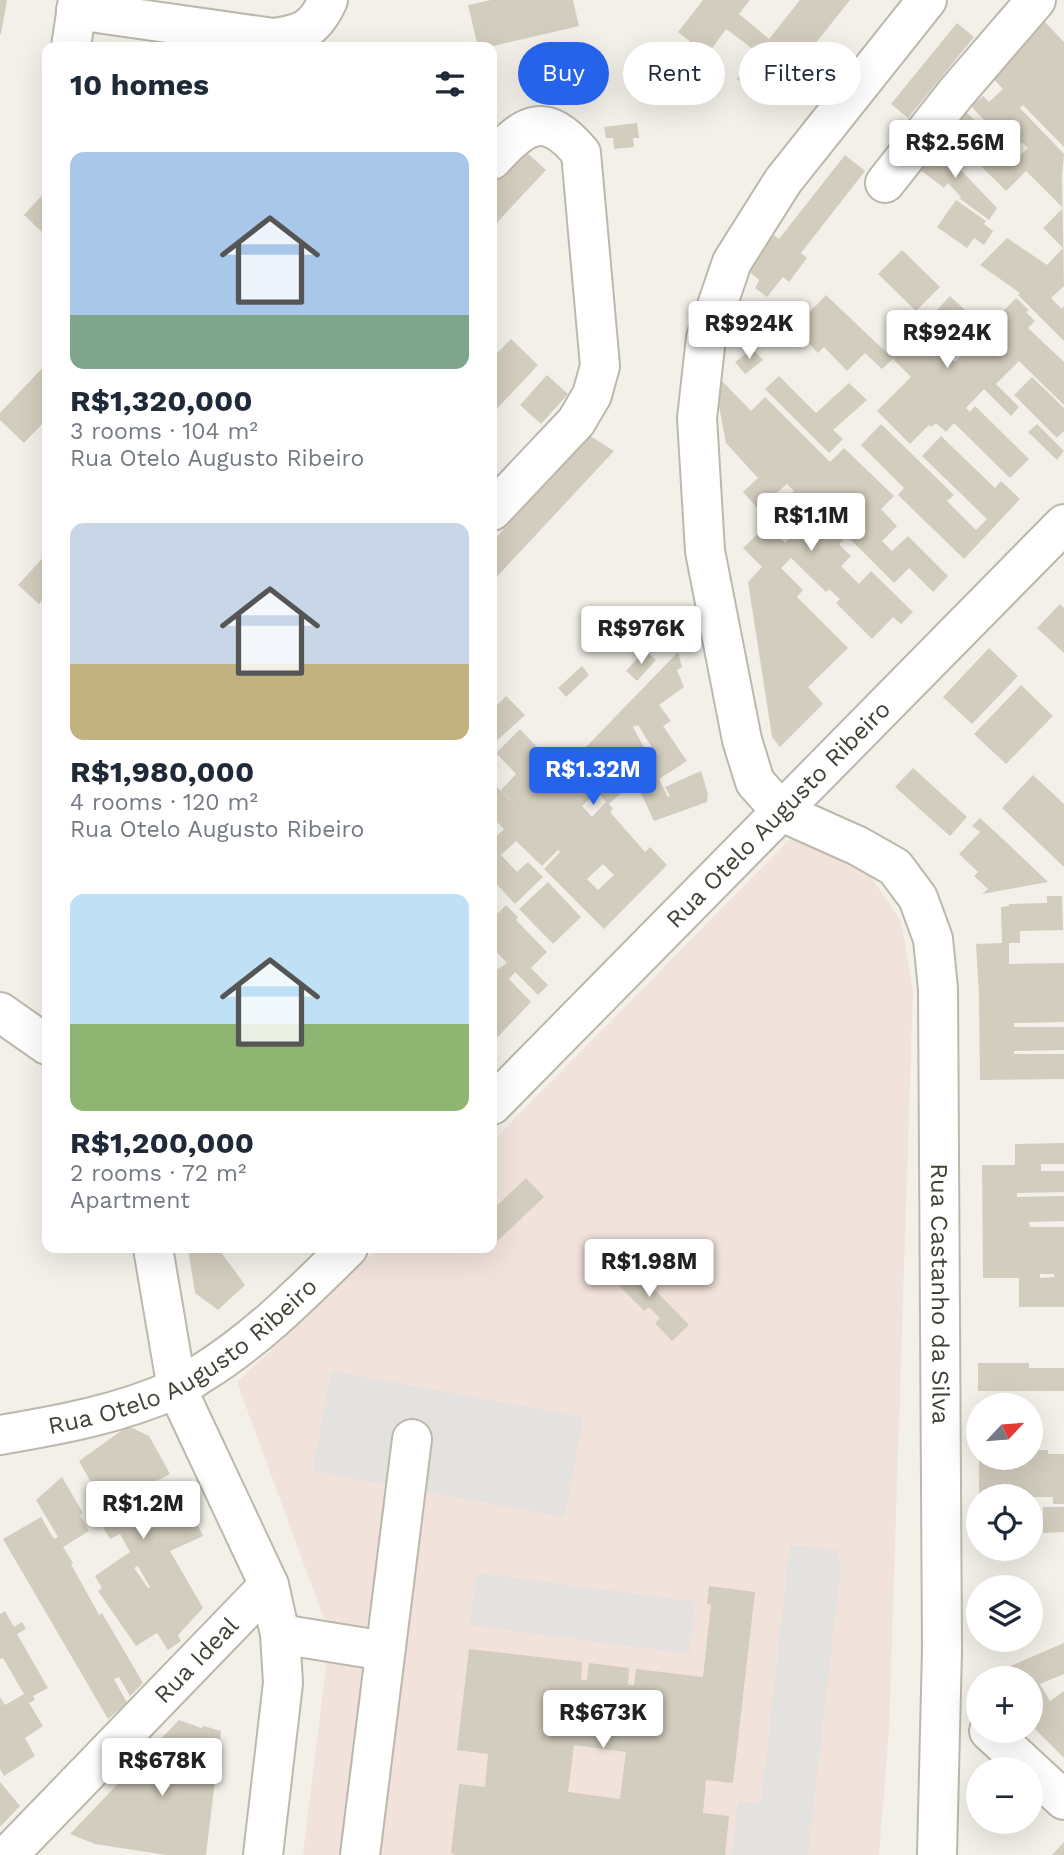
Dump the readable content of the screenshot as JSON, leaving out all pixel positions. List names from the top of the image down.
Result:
{
  "streets": {
    "street": ["Rua Otelo Augusto Ribeiro", "Rua Castanho da Silva", "Rua Ideal"]
  },
  "crossings": [
    ["Rua Otelo Augusto Ribeiro", "Rua Castanho da Silva"]
  ],
  "north": "top right",
  "page": {
    "chip": ["Buy", "Rent", "Filters"],
    "heading": "10 homes",
    "price": [
      "R$2.56M",
      "R$924K",
      "R$924K",
      "R$1.1M",
      "R$976K",
      "R$1.32M",
      "R$1.98M",
      "R$1.2M",
      "R$673K",
      "R$678K"
    ],
    "list": [
      {
        "name": "R$1,320,000",
        "note": "3 rooms · 104 m² · Rua Otelo Augusto Ribeiro"
      },
      {
        "name": "R$1,980,000",
        "note": "4 rooms · 120 m² · Rua Otelo Augusto Ribeiro"
      },
      {
        "name": "R$1,200,000",
        "note": "2 rooms · 72 m² · Apartment"
      }
    ],
    "map_buttons": ["+", "−"]
  }
}
